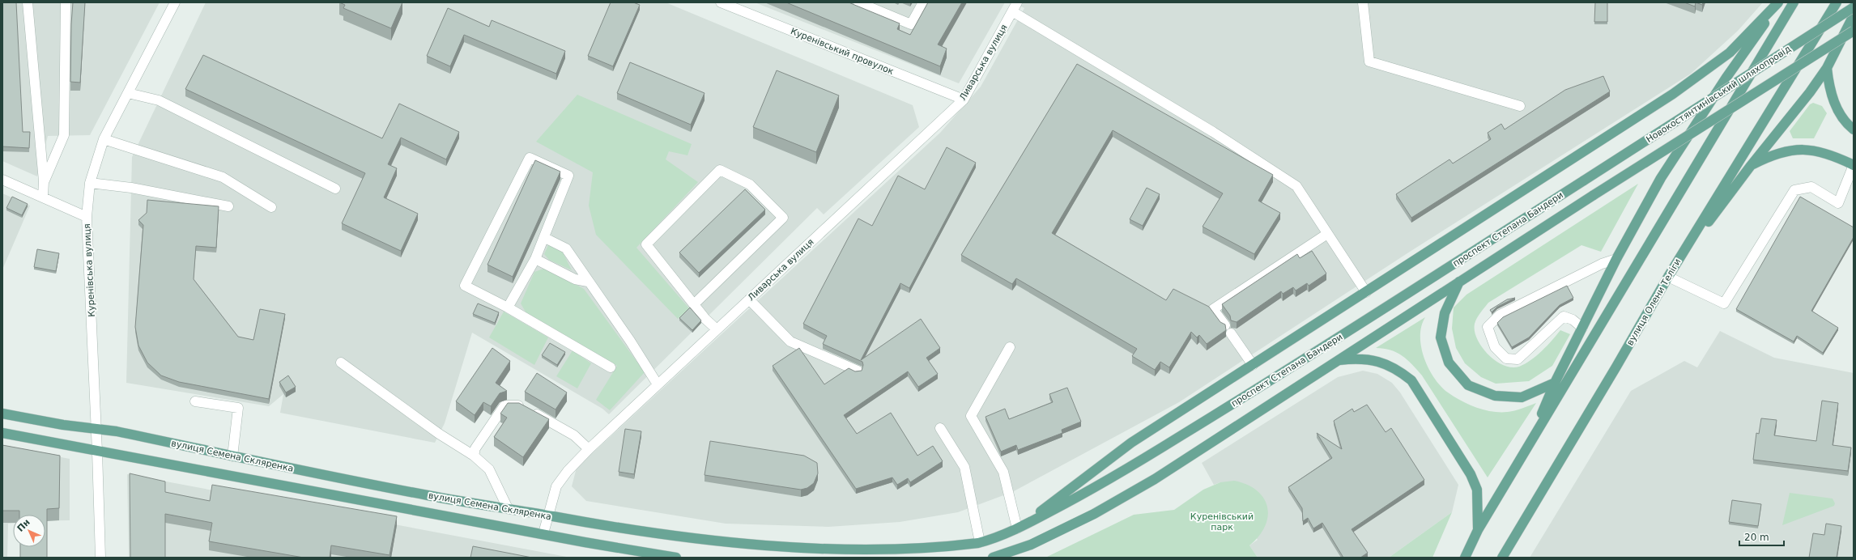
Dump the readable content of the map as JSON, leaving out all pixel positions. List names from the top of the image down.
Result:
{
  "streets": {
    "main road": [
      "Новокостянтинівський шляхопровід",
      "проспект Степана Бандери",
      "вулиця Олени Теліги",
      "вулиця Семена Скляренка"
    ],
    "street": ["Куренівський провулок", "Ливарська вулиця", "Куренівська вулиця"]
  },
  "crossings": [
    ["Куренівський провулок", "Ливарська вулиця"],
    ["Ливарська вулиця", "вулиця Семена Скляренка"],
    ["Новокостянтинівський шляхопровід", "проспект Степана Бандери"],
    ["проспект Степана Бандери", "вулиця Семена Скляренка"],
    ["Куренівська вулиця", "вулиця Семена Скляренка"]
  ],
  "parks": ["Куренівський парк"],
  "scale_bar": "20 m",
  "north": "top left"
}
